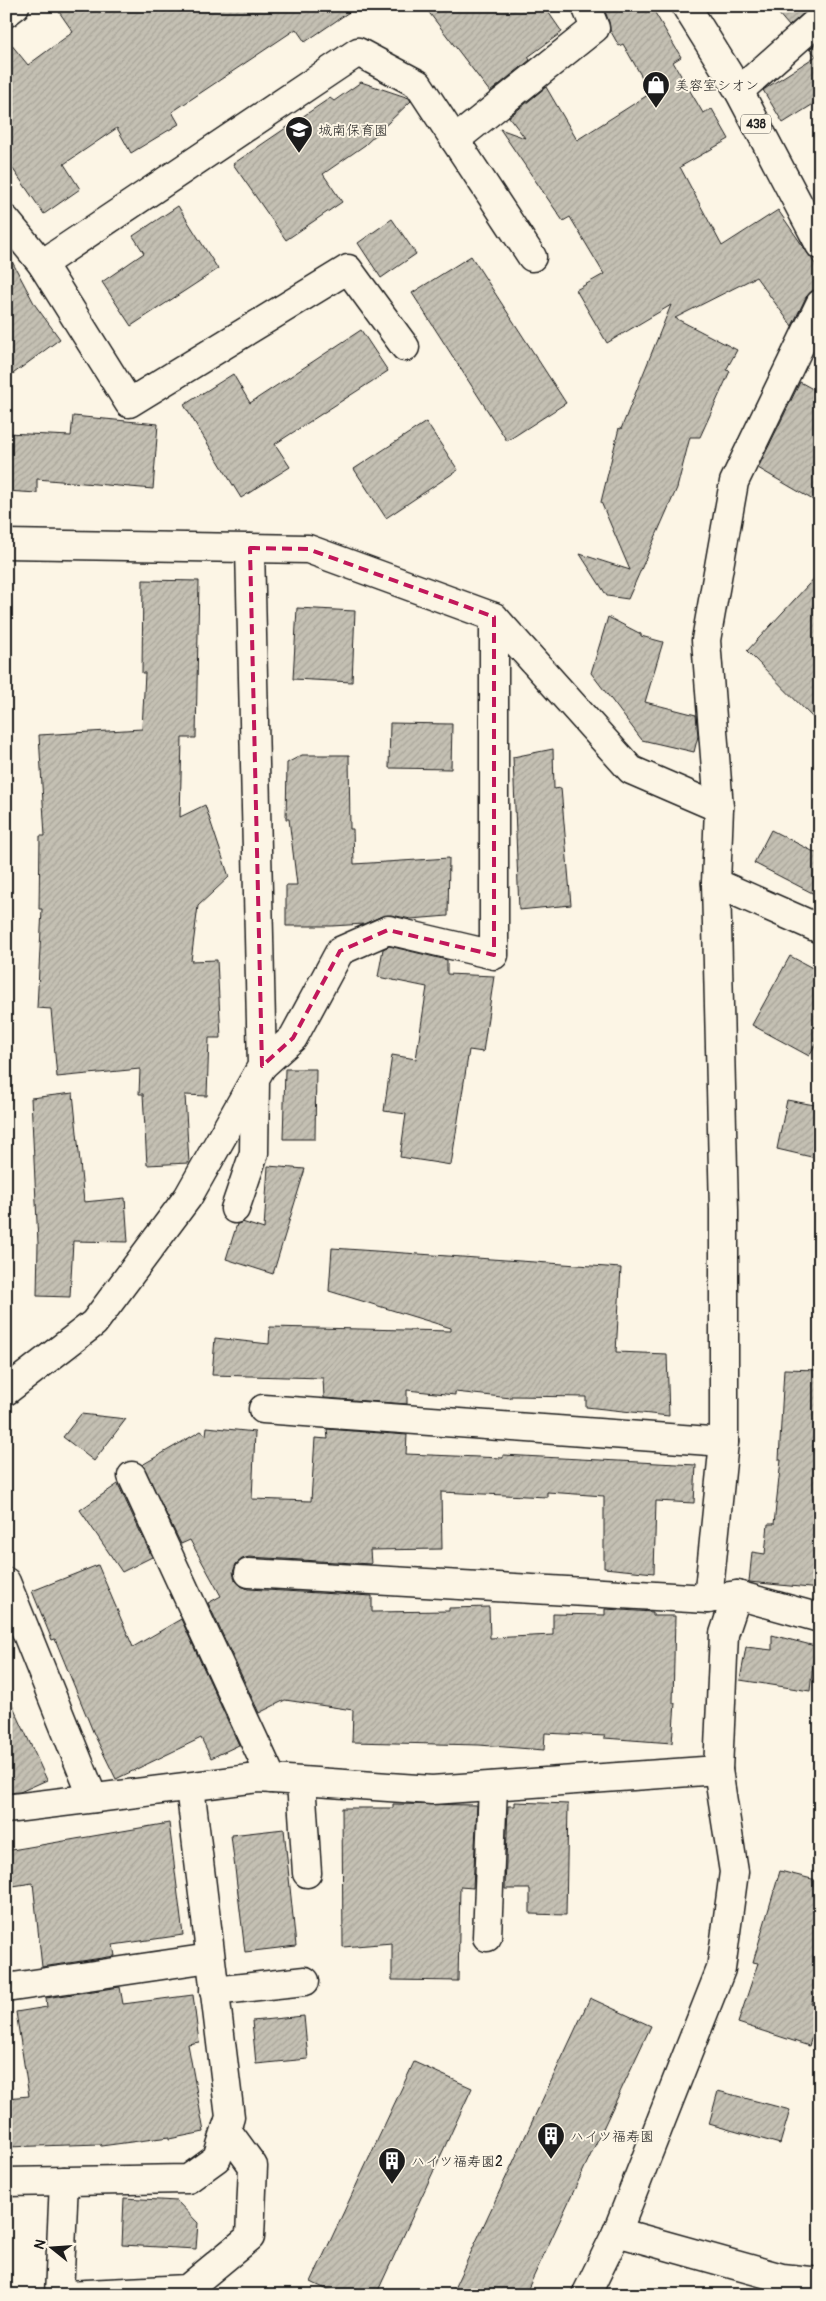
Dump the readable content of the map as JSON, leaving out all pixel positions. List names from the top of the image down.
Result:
{
  "streets": {
    "main road": ["438"]
  },
  "places": {
    "shop": ["美容室シオン"],
    "school or university": ["城南保育園"],
    "building": ["ハイツ福寿園", "ハイツ福寿園2"]
  },
  "north": "left"
}
